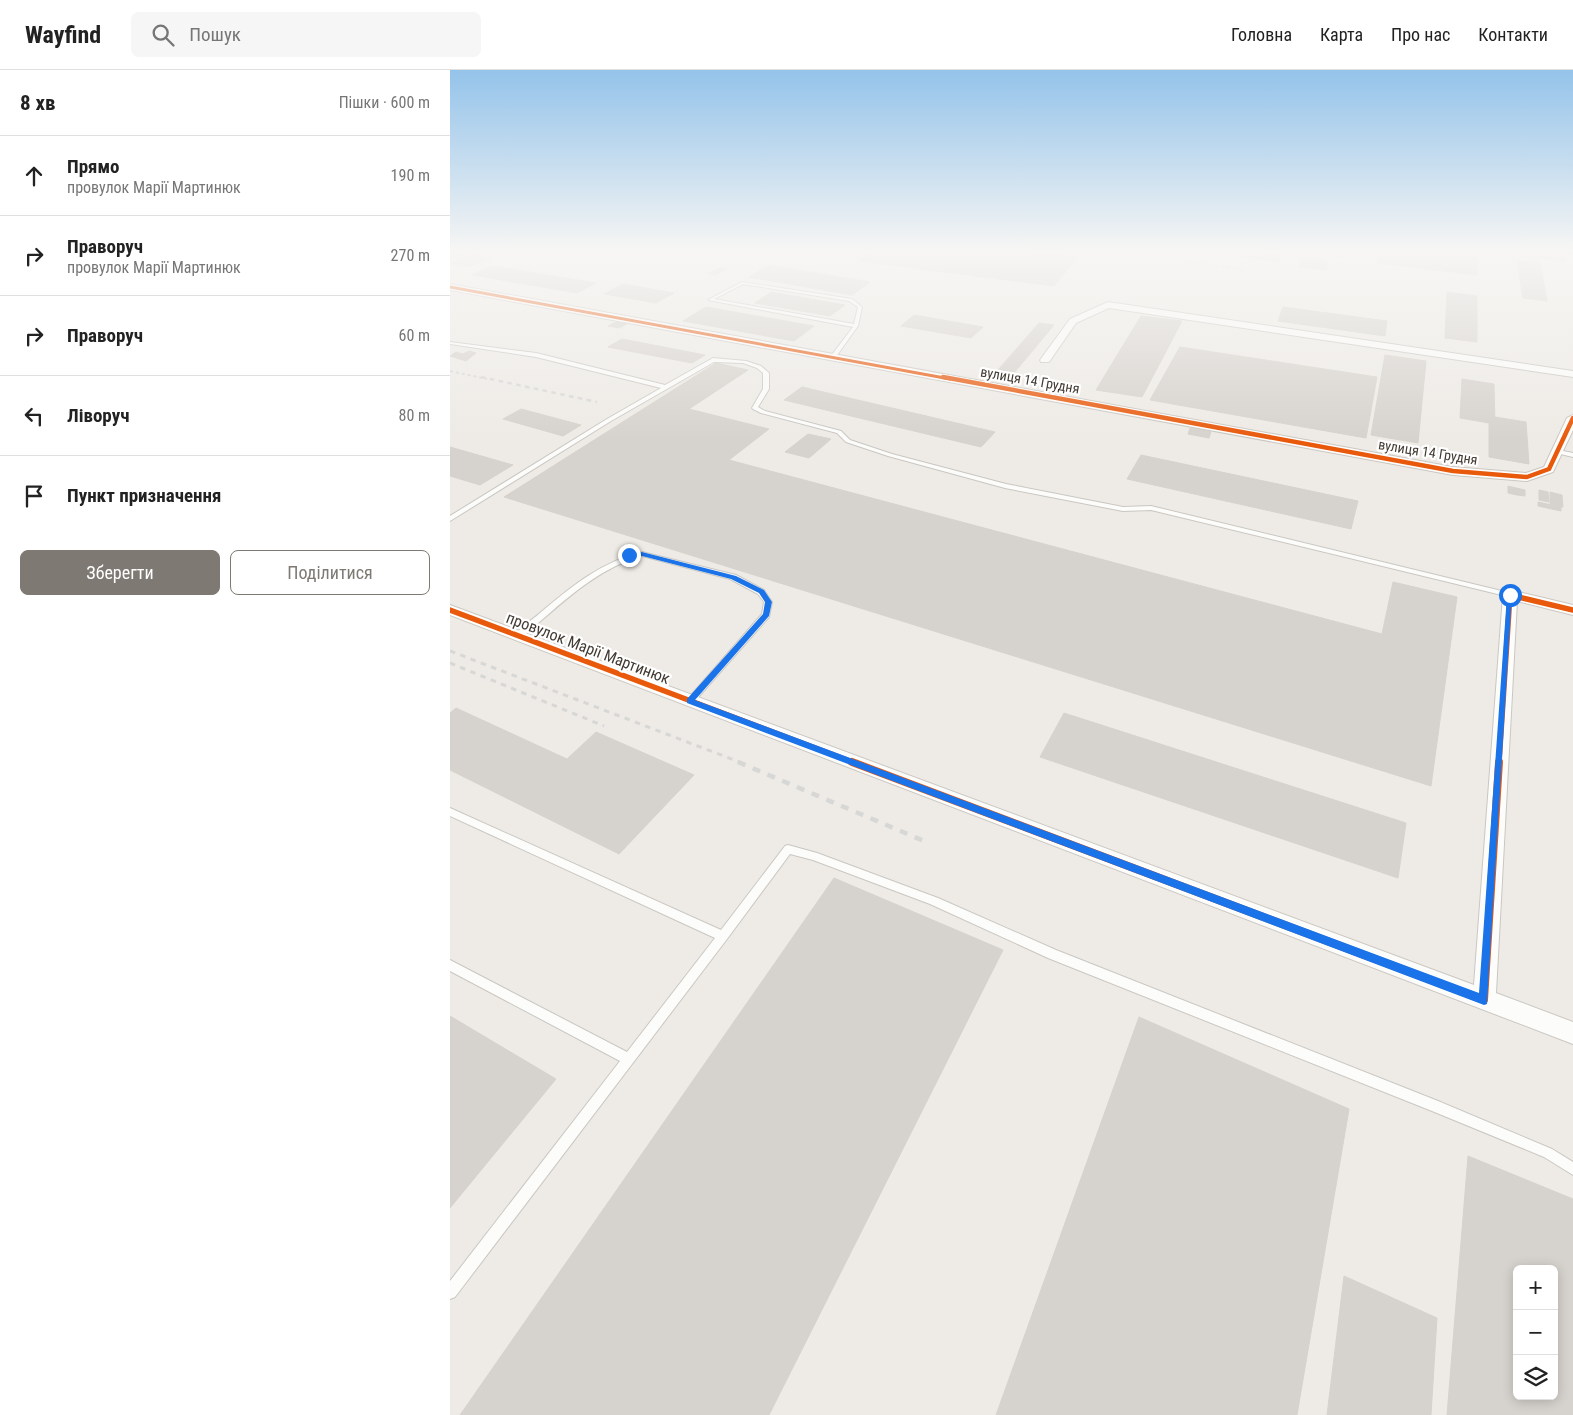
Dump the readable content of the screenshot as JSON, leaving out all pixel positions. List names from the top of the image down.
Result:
{
  "streets": {
    "street": ["вулиця 14 Грудня", "провулок Марії Мартинюк"]
  },
  "page": {
    "header": "Wayfind",
    "search": "Пошук",
    "nav": [
      "Головна",
      "Карта",
      "Про нас",
      "Контакти"
    ],
    "heading": ["8 хв", "Пішки · 600 m"],
    "list": [
      ["Прямо", "провулок Марії Мартинюк", "190 m"],
      ["Праворуч", "провулок Марії Мартинюк", "270 m"],
      ["Праворуч", "60 m"],
      ["Ліворуч", "80 m"],
      "Пункт призначення"
    ],
    "buttons": ["Зберегти", "Поділитися"],
    "map_buttons": ["+", "−"]
  }
}
